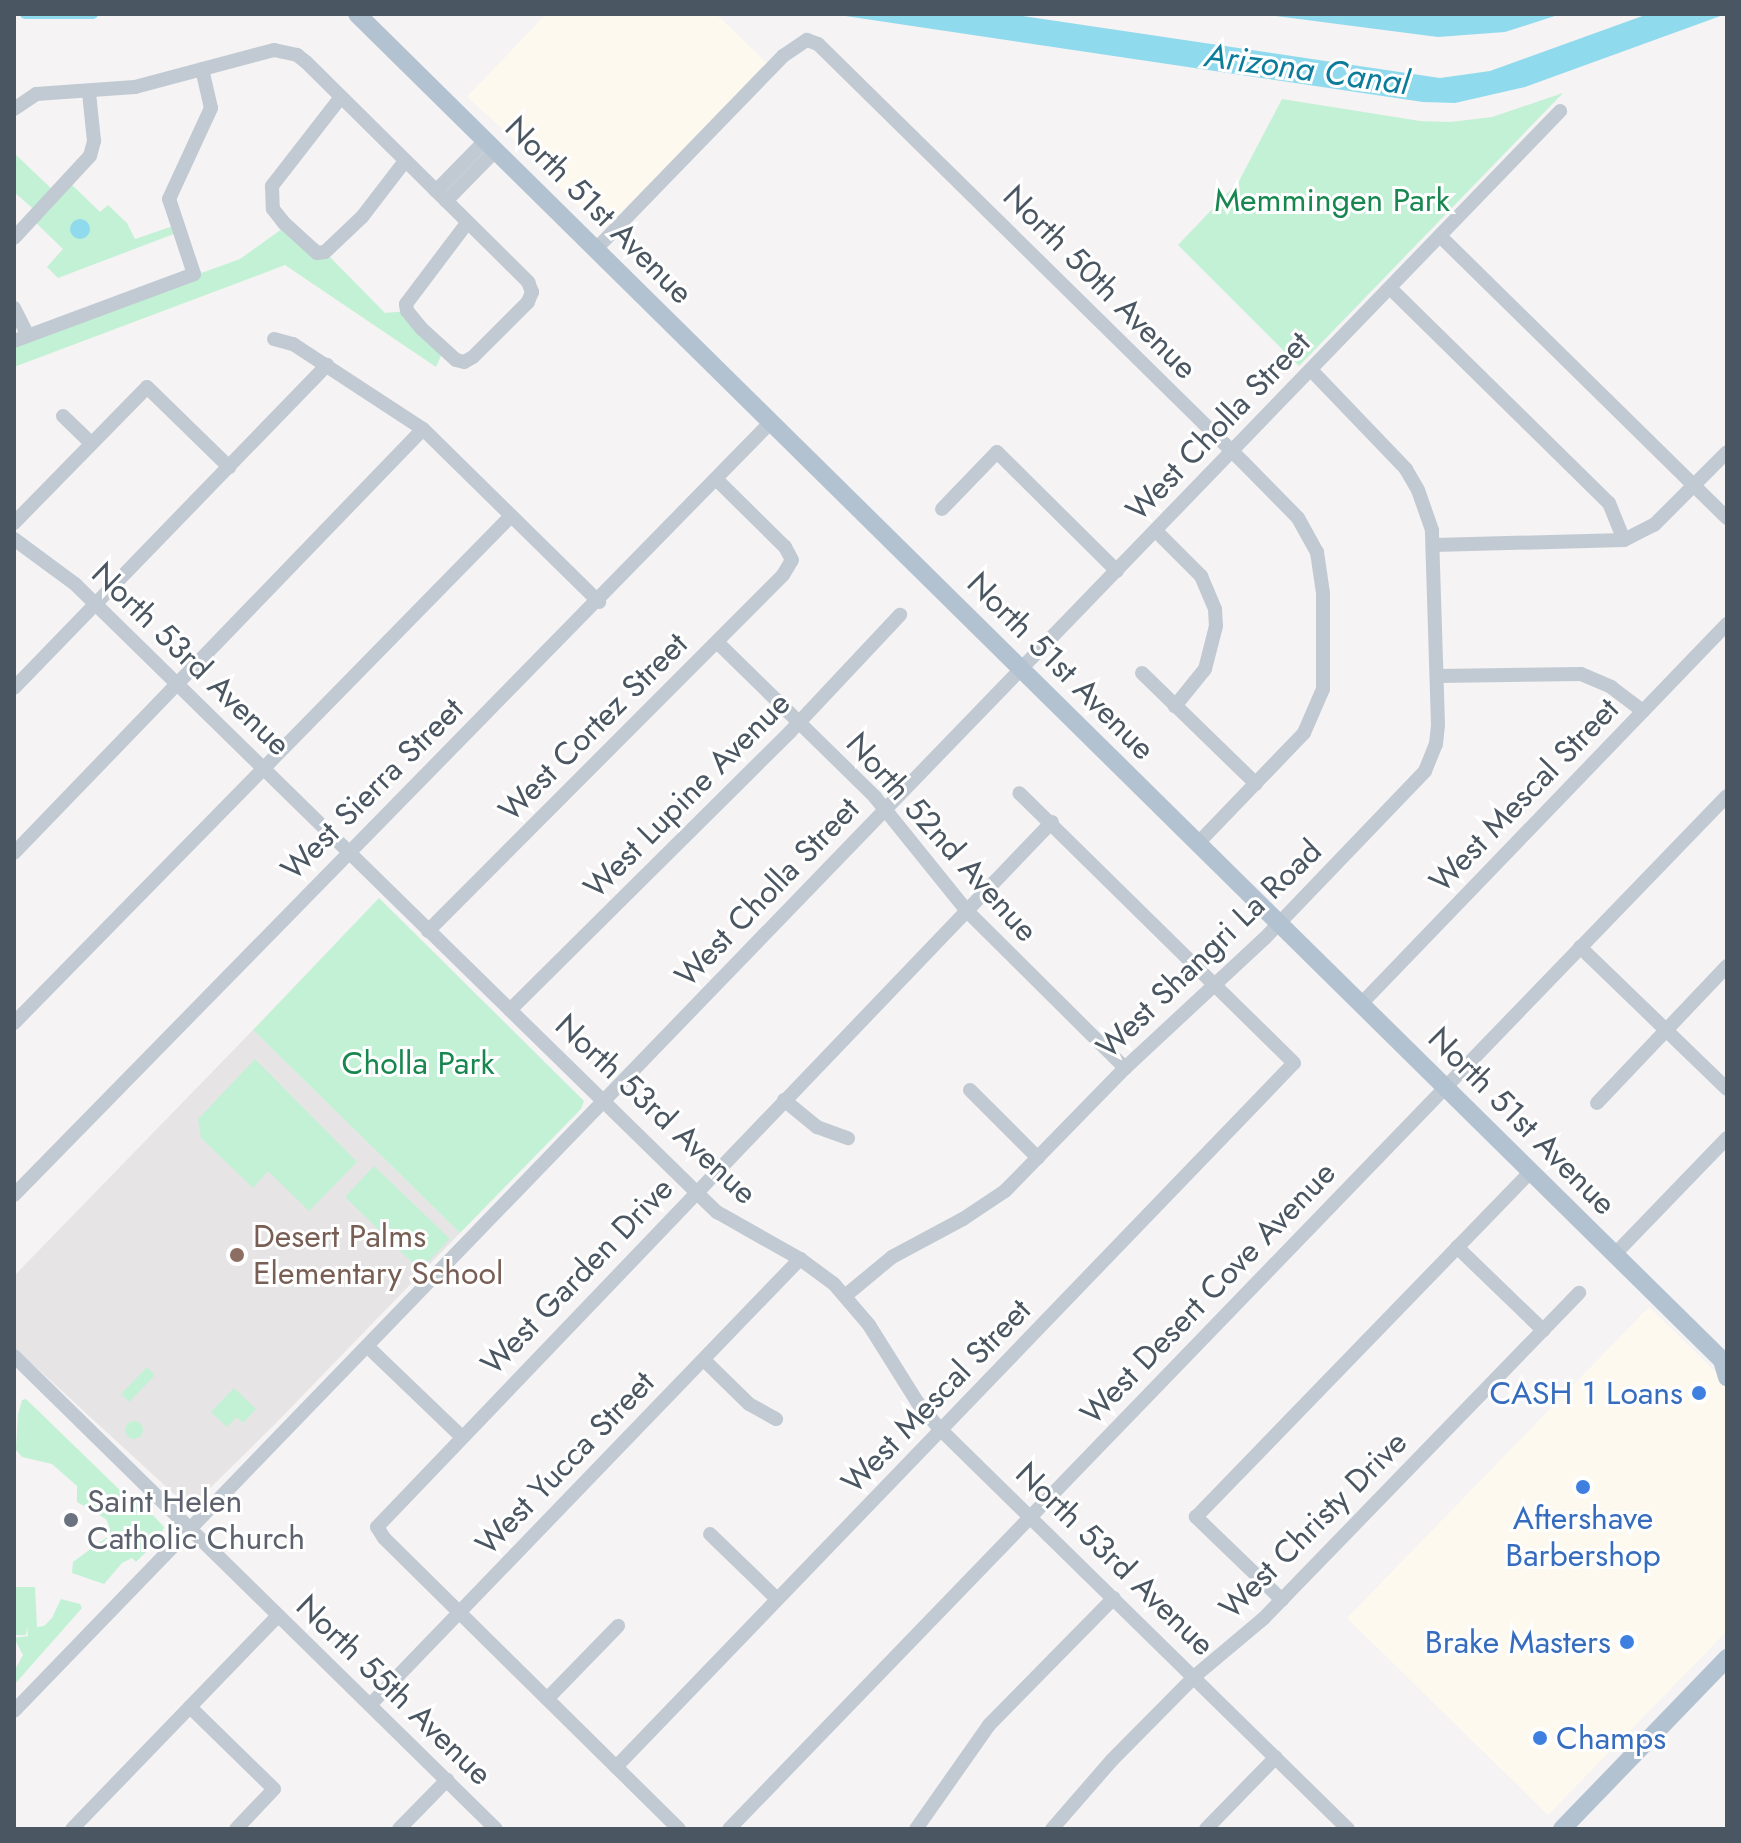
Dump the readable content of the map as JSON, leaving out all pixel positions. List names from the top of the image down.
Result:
{
  "streets": {
    "main road": ["North 51st Avenue"],
    "street": [
      "North 50th Avenue",
      "West Cholla Street",
      "North 53rd Avenue",
      "West Cortez Street",
      "West Sierra Street",
      "West Lupine Avenue",
      "West Mescal Street",
      "North 52nd Avenue",
      "West Shangri La Road",
      "West Garden Drive",
      "West Desert Cove Avenue",
      "West Yucca Street",
      "West Christy Drive",
      "North 55th Avenue"
    ]
  },
  "crossings": [
    ["North 51st Avenue", "North 50th Avenue"],
    ["North 51st Avenue", "West Cholla Street"],
    ["North 51st Avenue", "West Sierra Street"],
    ["North 51st Avenue", "West Mescal Street"],
    ["North 51st Avenue", "West Shangri La Road"],
    ["North 51st Avenue", "West Desert Cove Avenue"],
    ["North 50th Avenue", "West Cholla Street"],
    ["West Cholla Street", "North 53rd Avenue"],
    ["West Cholla Street", "North 52nd Avenue"],
    ["West Cholla Street", "West Shangri La Road"],
    ["West Cholla Street", "North 55th Avenue"],
    ["North 53rd Avenue", "West Cortez Street"],
    ["North 53rd Avenue", "West Sierra Street"],
    ["North 53rd Avenue", "West Lupine Avenue"],
    ["North 53rd Avenue", "West Mescal Street"],
    ["North 53rd Avenue", "West Shangri La Road"],
    ["North 53rd Avenue", "West Garden Drive"],
    ["North 53rd Avenue", "West Desert Cove Avenue"],
    ["North 53rd Avenue", "West Yucca Street"],
    ["North 53rd Avenue", "West Christy Drive"],
    ["West Cortez Street", "West Sierra Street"],
    ["West Cortez Street", "North 52nd Avenue"],
    ["West Lupine Avenue", "North 52nd Avenue"],
    ["West Mescal Street", "West Shangri La Road"],
    ["North 52nd Avenue", "West Shangri La Road"],
    ["North 52nd Avenue", "West Garden Drive"],
    ["West Garden Drive", "West Yucca Street"],
    ["West Yucca Street", "North 55th Avenue"]
  ],
  "water": ["Arizona Canal"],
  "parks": ["Memmingen Park", "Cholla Park"],
  "places": [
    "Desert Palms Elementary School",
    "CASH 1 Loans",
    "Aftershave Barbershop",
    "Saint Helen Catholic Church",
    "Brake Masters",
    "Champs"
  ]
}
